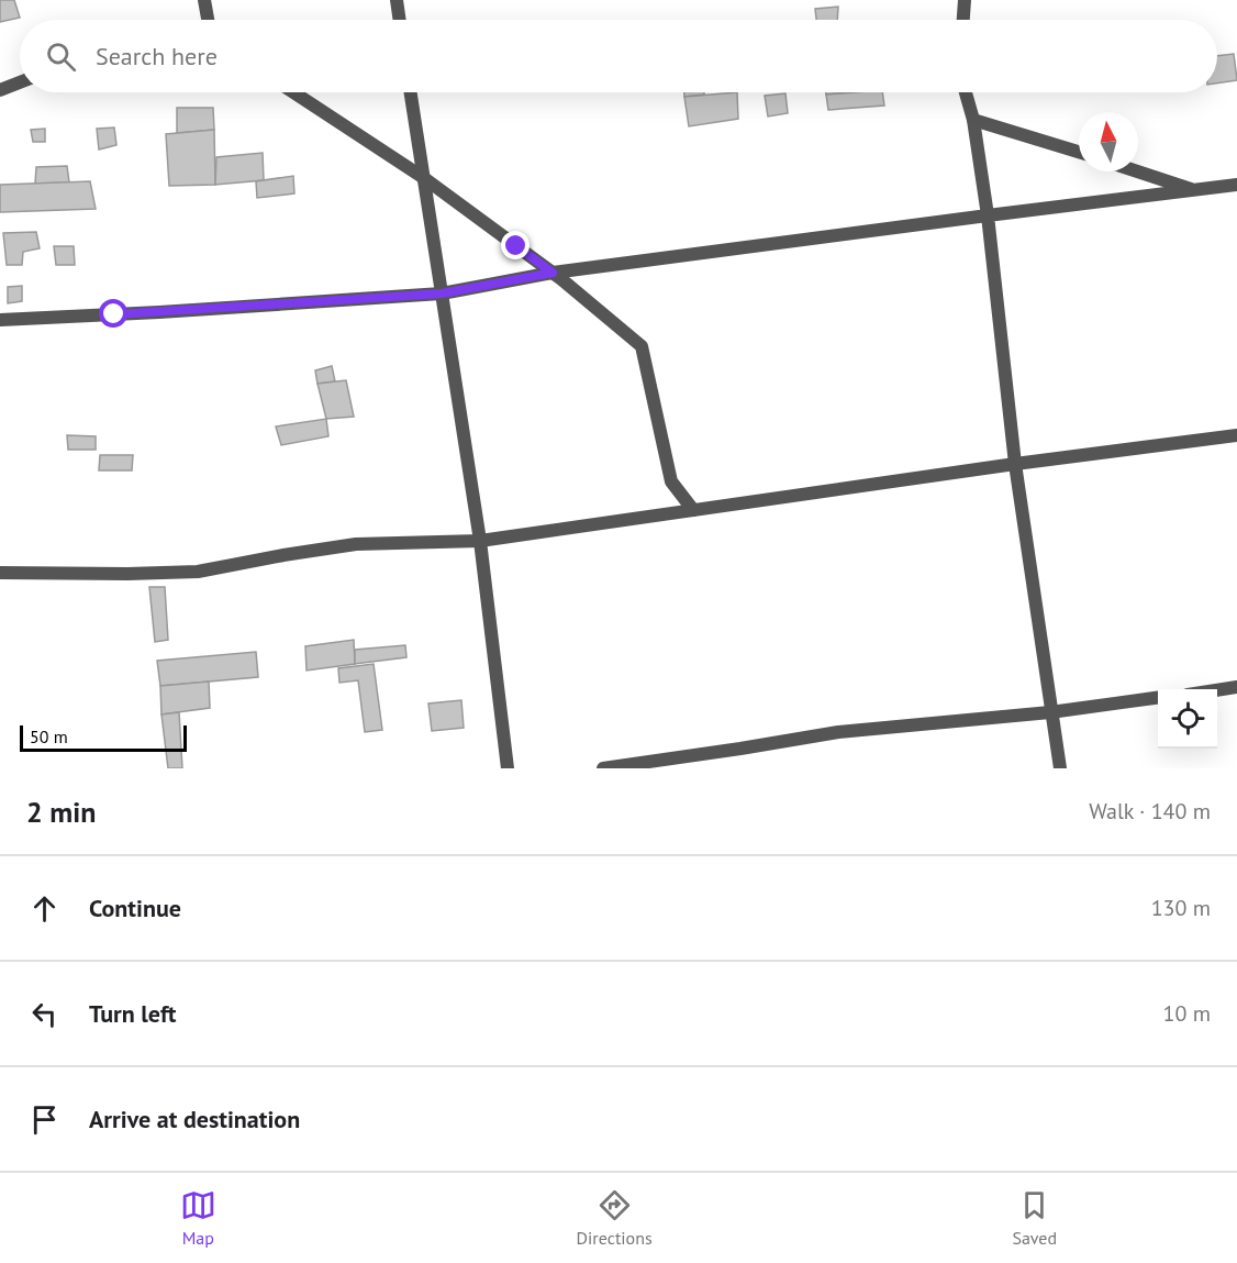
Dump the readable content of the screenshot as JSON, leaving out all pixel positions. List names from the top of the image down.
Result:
{
  "scale_bar": "50 m",
  "north": "top",
  "page": {
    "search": "Search here",
    "scale": "50 m",
    "heading": ["2 min", "Walk · 140 m"],
    "list": [
      ["Continue", "130 m"],
      ["Turn left", "10 m"],
      "Arrive at destination"
    ],
    "nav": ["Map", "Directions", "Saved"]
  }
}
